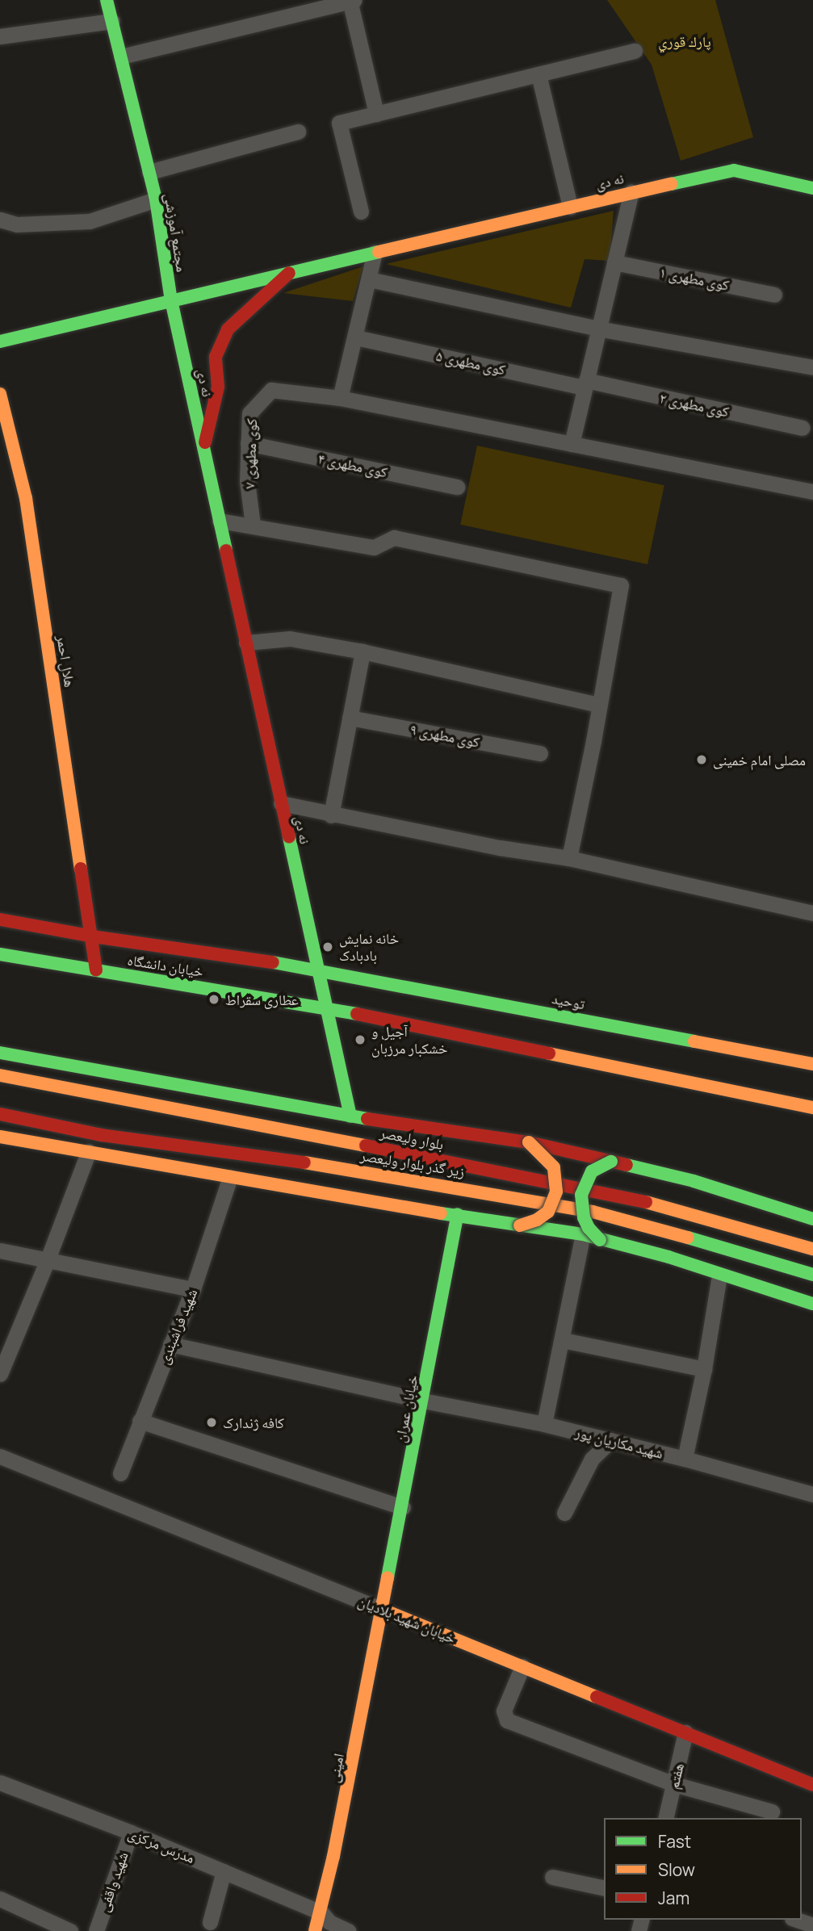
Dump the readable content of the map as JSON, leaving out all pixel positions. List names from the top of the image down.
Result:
{
  "streets": {
    "street": [
      "نه دی",
      "مجتمع آموزشی",
      "کوی مطهری ۱",
      "کوی مطهری ۵",
      "کوی مطهری ۲",
      "کوی مطهری ۷",
      "کوی مطهری ۴",
      "هلال احمر",
      "کوی مطهری ۹",
      "خیابان دانشگاه",
      "توحید",
      "بلوار ولیعصر",
      "زیر گذر بلوار ولیعصر",
      "شهید فراشبندی",
      "خیابان عمران",
      "شهید مکاریان پور",
      "خیابان شهید بلادیان",
      "امینی",
      "هفتم",
      "مدرس مرکزی",
      "شهید واقفی"
    ]
  },
  "crossings": [
    ["نه دی", "مجتمع آموزشی"],
    ["نه دی", "خیابان دانشگاه"],
    ["نه دی", "توحید"],
    ["نه دی", "بلوار ولیعصر"],
    ["کوی مطهری ۵", "کوی مطهری ۲"],
    ["کوی مطهری ۷", "کوی مطهری ۴"],
    ["هلال احمر", "خیابان دانشگاه"],
    ["خیابان دانشگاه", "توحید"],
    ["شهید فراشبندی", "شهید مکاریان پور"],
    ["خیابان عمران", "شهید مکاریان پور"],
    ["خیابان عمران", "خیابان شهید بلادیان"],
    ["خیابان عمران", "امینی"],
    ["خیابان شهید بلادیان", "امینی"],
    ["خیابان شهید بلادیان", "هفتم"],
    ["امینی", "مدرس مرکزی"],
    ["مدرس مرکزی", "شهید واقفی"]
  ],
  "parks": ["پارك قوري"],
  "places": [
    "مصلی امام خمینی",
    "خانه نمایش بادبادک",
    "عطاری سقراط",
    "آجیل و خشکبار مرزبان",
    "کافه ژندارک"
  ],
  "legend": ["Fast", "Slow", "Jam"]
}
